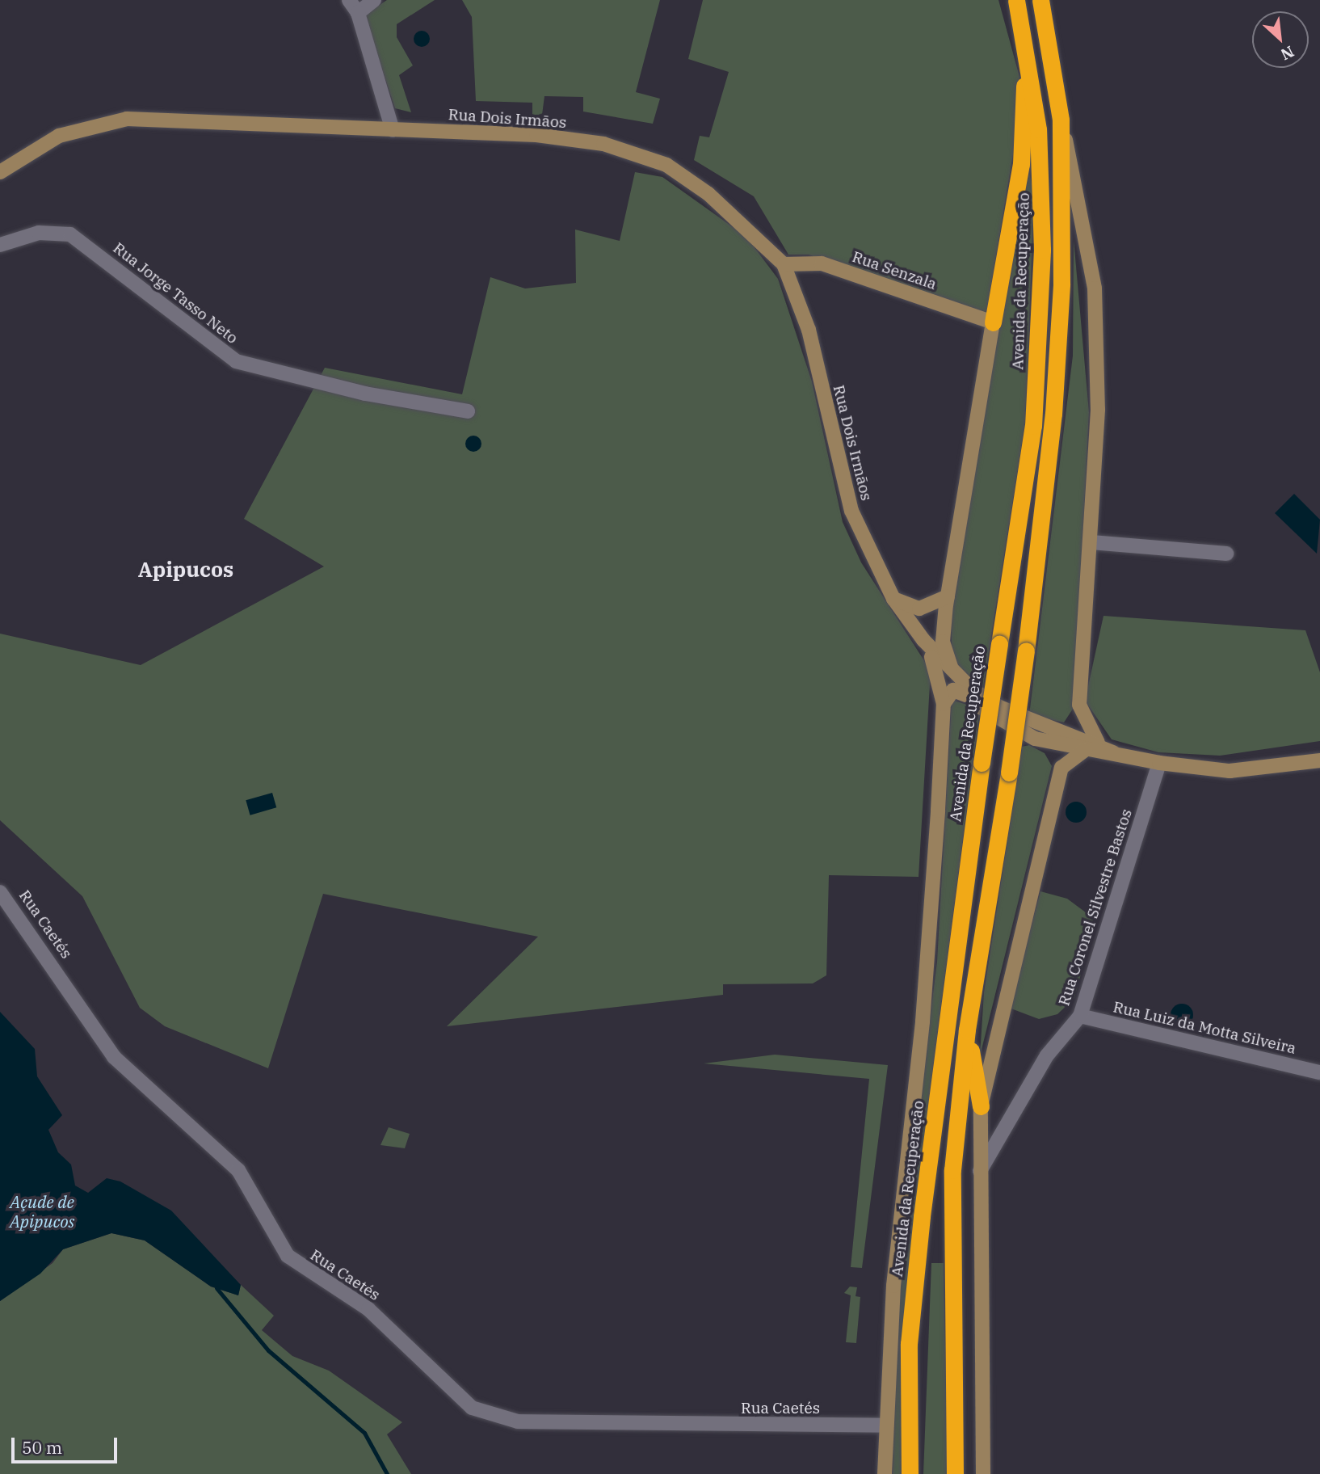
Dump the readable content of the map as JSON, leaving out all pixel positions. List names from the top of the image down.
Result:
{
  "streets": {
    "highway": ["Avenida da Recuperação"],
    "main road": ["Rua Dois Irmãos", "Rua Senzala"],
    "street": [
      "Rua Jorge Tasso Neto",
      "Rua Coronel Silvestre Bastos",
      "Rua Caetés",
      "Rua Luiz da Motta Silveira"
    ]
  },
  "crossings": [
    ["Rua Dois Irmãos", "Rua Senzala"],
    ["Rua Dois Irmãos", "Avenida da Recuperação"],
    ["Rua Dois Irmãos", "Rua Coronel Silvestre Bastos"],
    ["Rua Senzala", "Avenida da Recuperação"],
    ["Avenida da Recuperação", "Rua Caetés"],
    ["Rua Coronel Silvestre Bastos", "Rua Luiz da Motta Silveira"]
  ],
  "districts": ["Apipucos"],
  "water": ["Açude de Apipucos"],
  "scale_bar": "50 m",
  "north": "bottom right"
}
